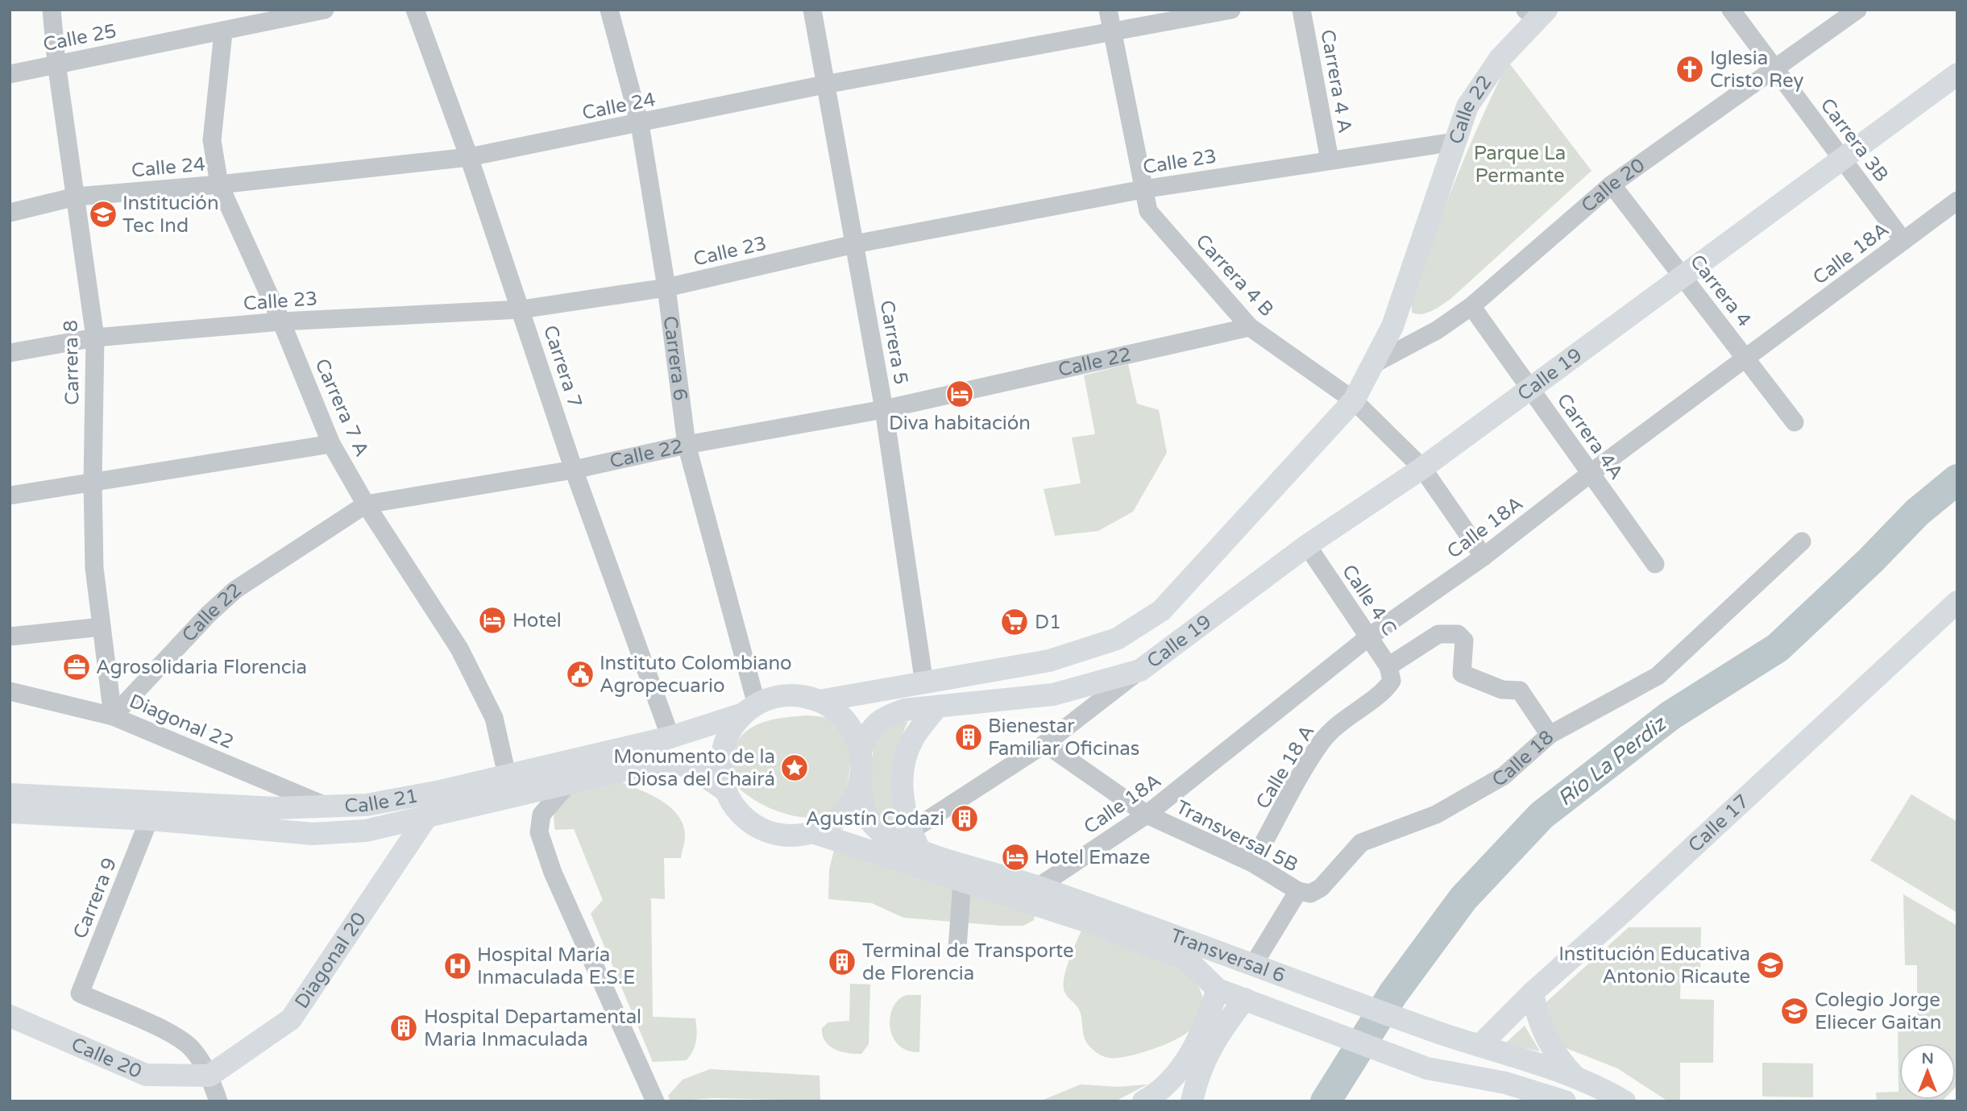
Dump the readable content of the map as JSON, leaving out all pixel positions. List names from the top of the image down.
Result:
{
  "streets": {
    "main road": [
      "Calle 22",
      "Calle 20",
      "Calle 19",
      "Calle 21",
      "Calle 17",
      "Transversal 6",
      "Diagonal 20"
    ],
    "street": [
      "Calle 25",
      "Carrera 4 A",
      "Calle 24",
      "Carrera 3B",
      "Calle 23",
      "Calle 18A",
      "Carrera 4 B",
      "Carrera 4",
      "Carrera 5",
      "Carrera 6",
      "Carrera 8",
      "Carrera 7",
      "Carrera 7 A",
      "Carrera 4A",
      "Calle 4 C",
      "Diagonal 22",
      "Calle 18",
      "Calle 18 A",
      "Transversal 5B",
      "Carrera 9"
    ]
  },
  "crossings": [
    ["Calle 25", "Carrera 8"],
    ["Calle 25", "Carrera 7 A"],
    ["Carrera 4 A", "Calle 23"],
    ["Calle 24", "Carrera 4 B"],
    ["Calle 24", "Carrera 5"],
    ["Calle 24", "Carrera 6"],
    ["Calle 24", "Carrera 8"],
    ["Calle 24", "Carrera 7"],
    ["Calle 24", "Carrera 7 A"],
    ["Calle 22", "Calle 23"],
    ["Calle 22", "Calle 20"],
    ["Calle 22", "Carrera 4 B"],
    ["Calle 22", "Carrera 5"],
    ["Calle 22", "Carrera 6"],
    ["Calle 22", "Carrera 8"],
    ["Calle 22", "Carrera 7"],
    ["Calle 22", "Calle 19"],
    ["Calle 22", "Carrera 7 A"],
    ["Calle 22", "Diagonal 22"],
    ["Calle 22", "Calle 21"],
    ["Calle 22", "Transversal 6"],
    ["Carrera 3B", "Calle 20"],
    ["Carrera 3B", "Calle 18A"],
    ["Carrera 3B", "Calle 19"],
    ["Calle 23", "Carrera 4 B"],
    ["Calle 23", "Carrera 5"],
    ["Calle 23", "Carrera 6"],
    ["Calle 23", "Carrera 8"],
    ["Calle 23", "Carrera 7"],
    ["Calle 23", "Carrera 7 A"],
    ["Calle 20", "Carrera 4"],
    ["Calle 20", "Carrera 4A"],
    ["Calle 20", "Carrera 9"],
    ["Calle 20", "Diagonal 20"],
    ["Calle 18A", "Carrera 4 B"],
    ["Calle 18A", "Carrera 4"],
    ["Calle 18A", "Carrera 4A"],
    ["Calle 18A", "Calle 4 C"],
    ["Calle 18A", "Transversal 5B"],
    ["Calle 18A", "Transversal 6"],
    ["Carrera 4 B", "Calle 19"],
    ["Carrera 4", "Calle 19"],
    ["Carrera 6", "Calle 19"],
    ["Carrera 6", "Calle 21"],
    ["Carrera 6", "Transversal 6"],
    ["Carrera 8", "Diagonal 22"],
    ["Carrera 7", "Calle 21"],
    ["Calle 19", "Carrera 4A"],
    ["Calle 19", "Calle 4 C"],
    ["Calle 19", "Calle 21"],
    ["Calle 19", "Transversal 5B"],
    ["Calle 19", "Transversal 6"],
    ["Carrera 7 A", "Calle 21"],
    ["Calle 4 C", "Calle 18 A"],
    ["Diagonal 22", "Calle 21"],
    ["Calle 18", "Calle 18 A"],
    ["Calle 18", "Transversal 5B"],
    ["Calle 18 A", "Transversal 5B"],
    ["Calle 21", "Carrera 9"],
    ["Calle 21", "Transversal 6"],
    ["Calle 21", "Diagonal 20"],
    ["Calle 17", "Transversal 6"],
    ["Carrera 9", "Diagonal 20"]
  ],
  "water": ["Río La Perdiz"],
  "parks": ["Parque La Permante"],
  "places": {
    "church": ["Iglesia Cristo Rey"],
    "school or university": ["Institución Tec Ind", "Institución Educativa Antonio Ricaute", "Colegio Jorge Eliecer Gaitan"],
    "hotel": ["Diva habitación", "Hotel", "Hotel Emaze"],
    "supermarket": ["D1"],
    "office": ["Agrosolidaria Florencia"],
    "public building": ["Instituto Colombiano Agropecuario"],
    "building": [
      "Bienestar Familiar Oficinas",
      "Agustín Codazi",
      "Terminal de Transporte de Florencia",
      "Hospital Departamental Maria Inmaculada"
    ],
    "place": ["Monumento de la Diosa del Chairá"],
    "hospital": ["Hospital María Inmaculada E.S.E"]
  },
  "north": "top"
}
